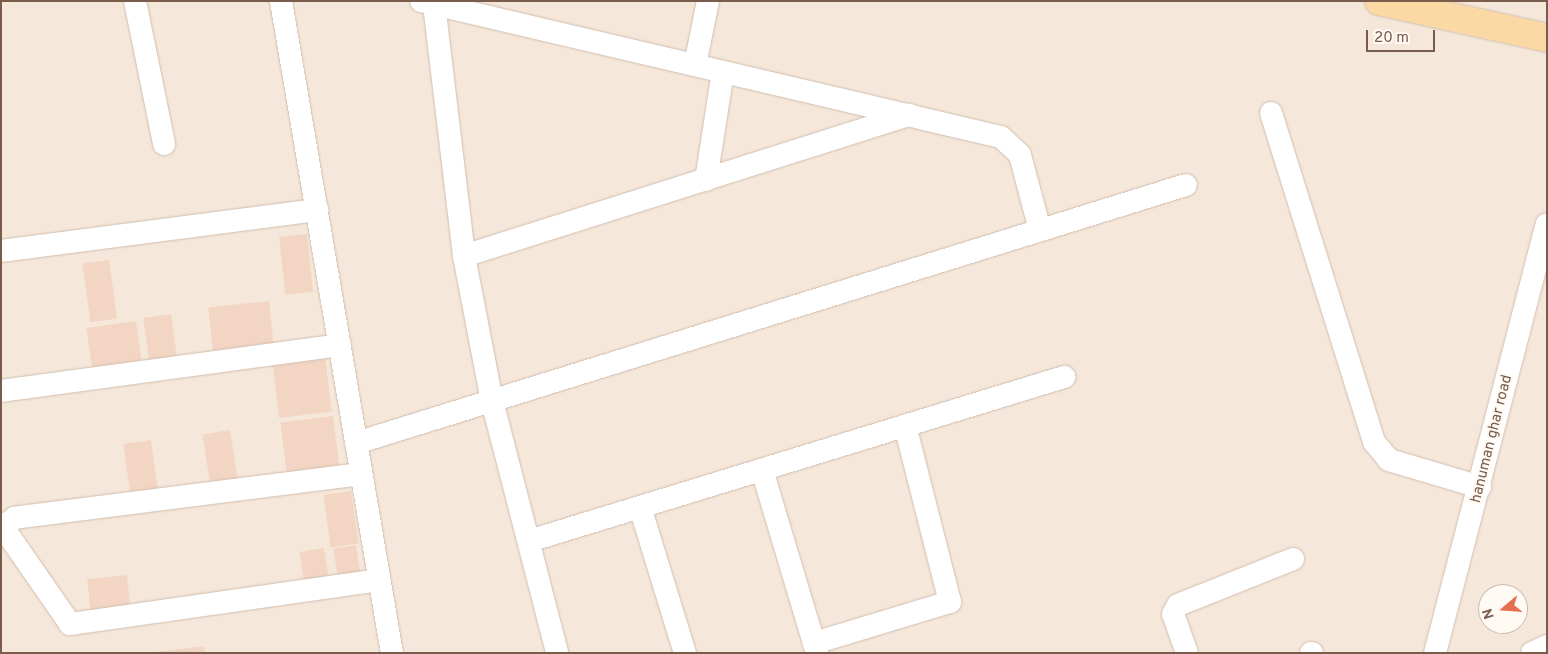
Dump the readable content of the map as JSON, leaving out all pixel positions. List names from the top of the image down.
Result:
{
  "streets": {
    "street": ["hanuman ghar road"]
  },
  "scale_bar": "20 m",
  "north": "left"
}
